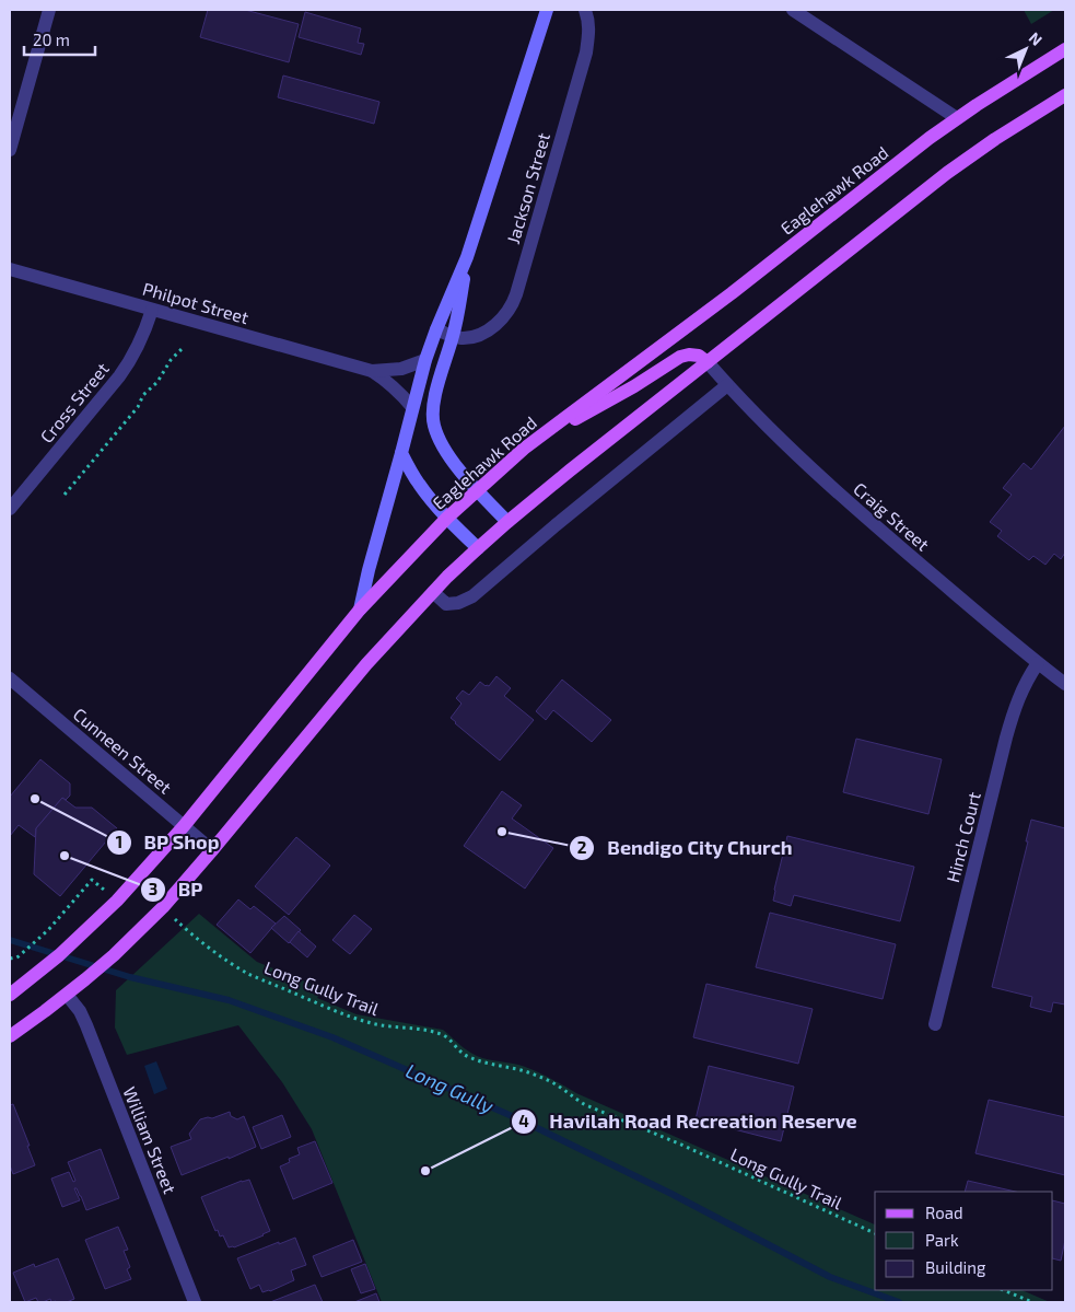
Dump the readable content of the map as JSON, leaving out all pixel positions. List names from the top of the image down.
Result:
{
  "streets": {
    "main road": ["Eaglehawk Road"],
    "street": [
      "Jackson Street",
      "Philpot Street",
      "Cross Street",
      "Craig Street",
      "Cunneen Street",
      "Hinch Court",
      "William Street"
    ],
    "path": ["Long Gully Trail"]
  },
  "crossings": [
    ["Jackson Street", "Eaglehawk Road"],
    ["Jackson Street", "Philpot Street"],
    ["Eaglehawk Road", "Cunneen Street"],
    ["Philpot Street", "Cross Street"],
    ["Craig Street", "Hinch Court"]
  ],
  "water": ["Long Gully"],
  "places": [
    "BP Shop",
    "Bendigo City Church",
    "BP",
    "Havilah Road Recreation Reserve"
  ],
  "legend": ["Road", "Park", "Building"],
  "scale_bar": "20 m",
  "north": "top right"
}
